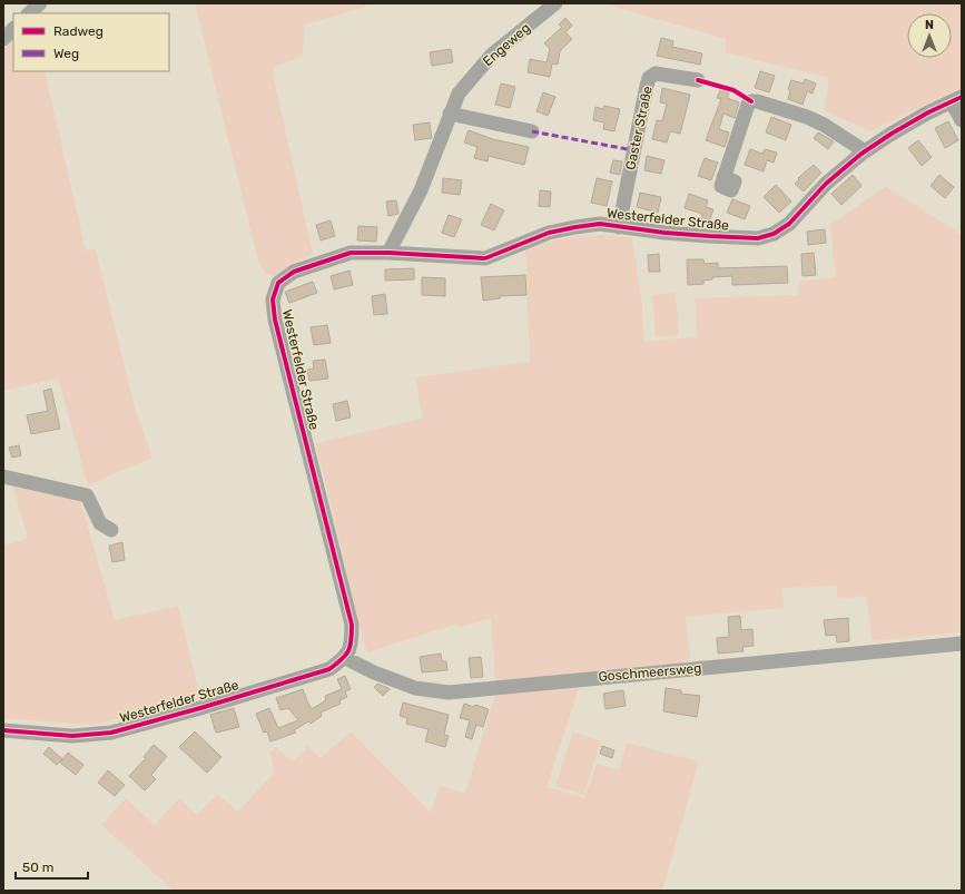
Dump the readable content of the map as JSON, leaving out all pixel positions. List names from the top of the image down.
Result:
{
  "streets": {
    "street": [
      "Engeweg",
      "Gaster Straße",
      "Westerfelder Straße",
      "Goschmeersweg"
    ]
  },
  "crossings": [
    ["Engeweg", "Westerfelder Straße"],
    ["Gaster Straße", "Westerfelder Straße"],
    ["Westerfelder Straße", "Goschmeersweg"]
  ],
  "legend": ["Radweg", "Weg"],
  "scale_bar": "50 m",
  "north": "top"
}
